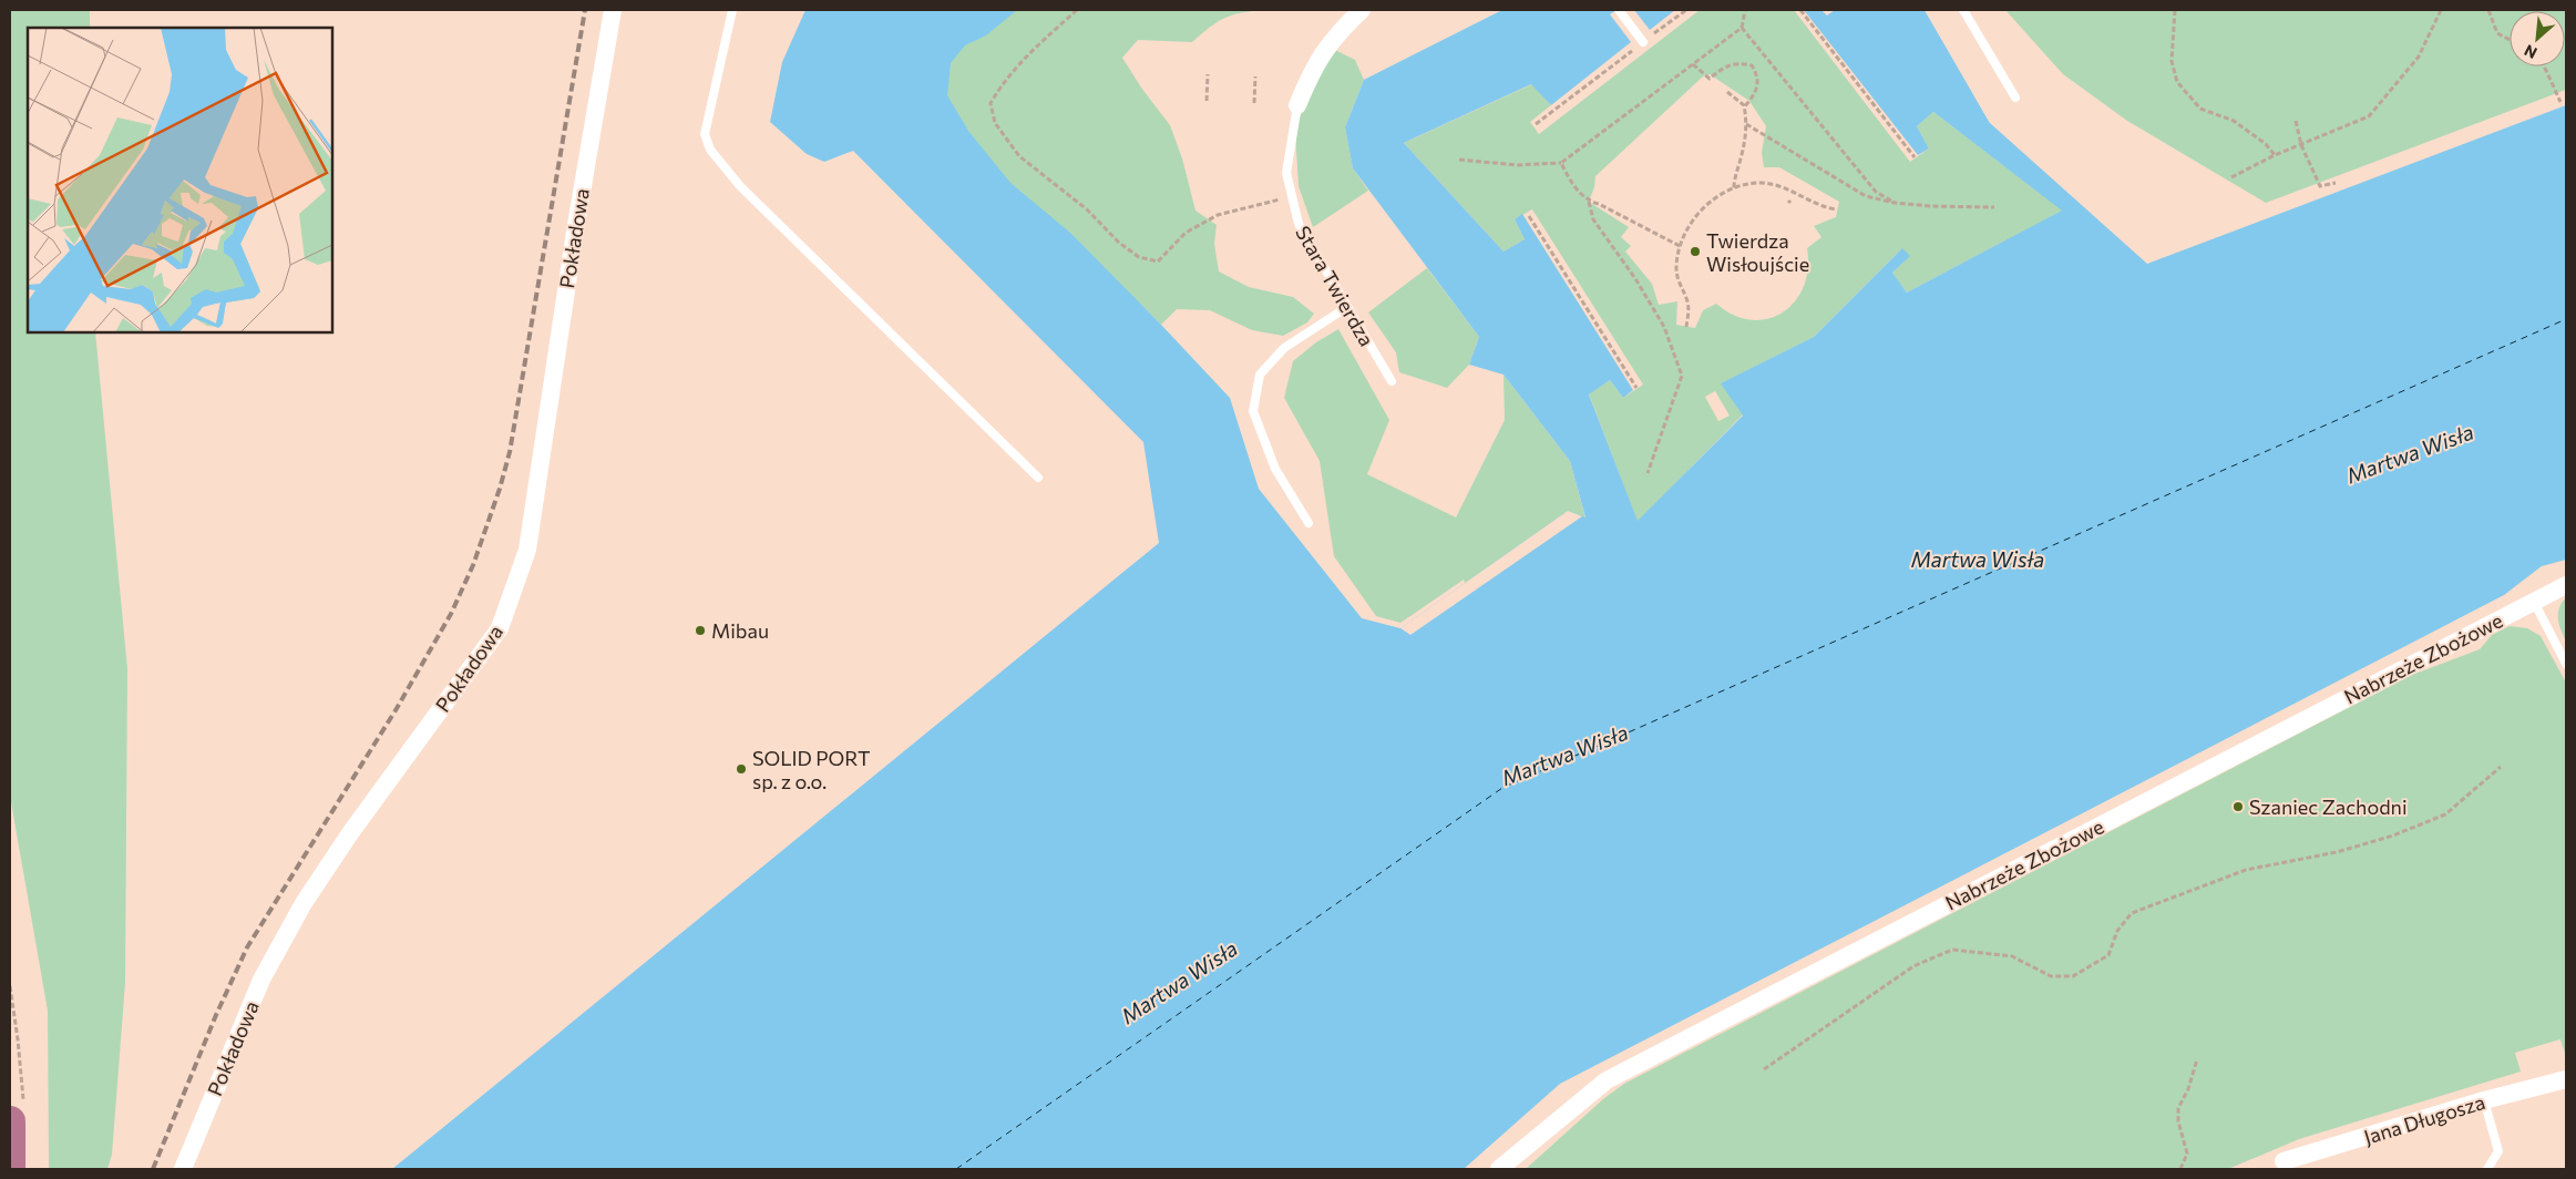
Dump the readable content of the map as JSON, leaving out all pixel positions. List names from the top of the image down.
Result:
{
  "streets": {
    "street": [
      "Pokładowa",
      "Stara Twierdza",
      "Nabrzeże Zbożowe",
      "Jana Długosza"
    ]
  },
  "water": ["Martwa Wisła"],
  "places": [
    "Twierdza Wisłoujście",
    "Mibau",
    "SOLID PORT sp. z o.o.",
    "Szaniec Zachodni"
  ],
  "north": "bottom left"
}
